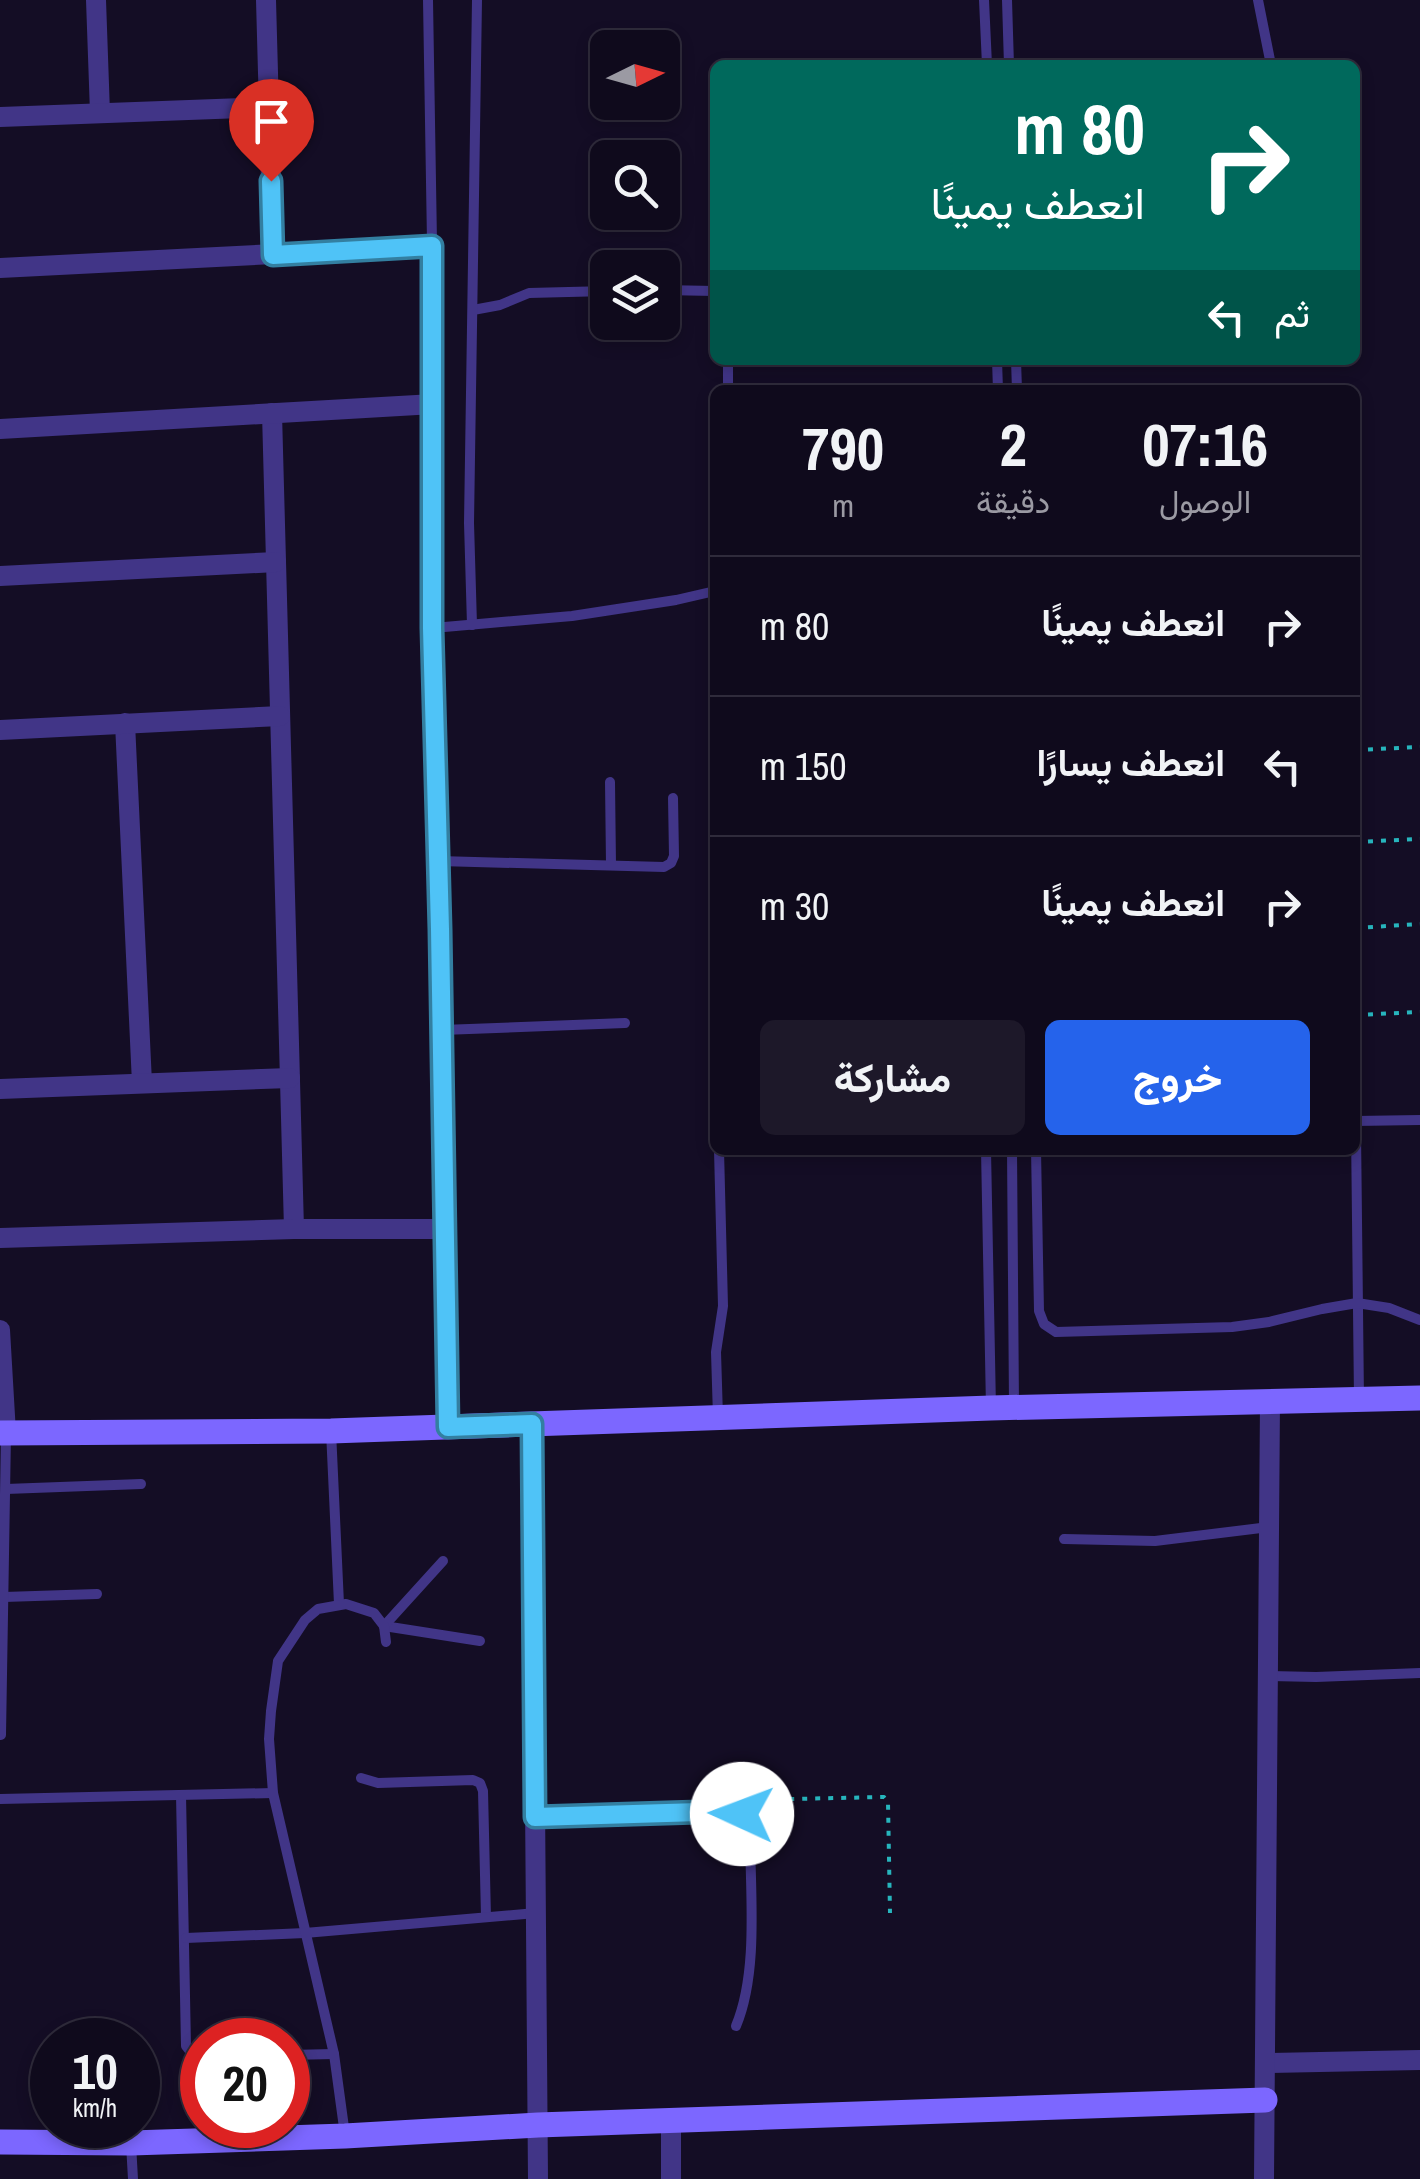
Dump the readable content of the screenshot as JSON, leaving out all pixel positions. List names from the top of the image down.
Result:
{
  "north": "right",
  "page": {
    "turn": ["80 m", "انعطف يمينًا"],
    "then": "ثم",
    "eta": [
      "07:16",
      "الوصول",
      "2",
      "دقيقة",
      "790",
      "m"
    ],
    "list": [
      {
        "name": "انعطف يمينًا",
        "value": "80 m"
      },
      {
        "name": "انعطف يسارًا",
        "value": "150 m"
      },
      {
        "name": "انعطف يمينًا",
        "value": "30 m"
      }
    ],
    "buttons": ["خروج", "مشاركة"],
    "speed": "10 km/h",
    "limit": "20"
  }
}
